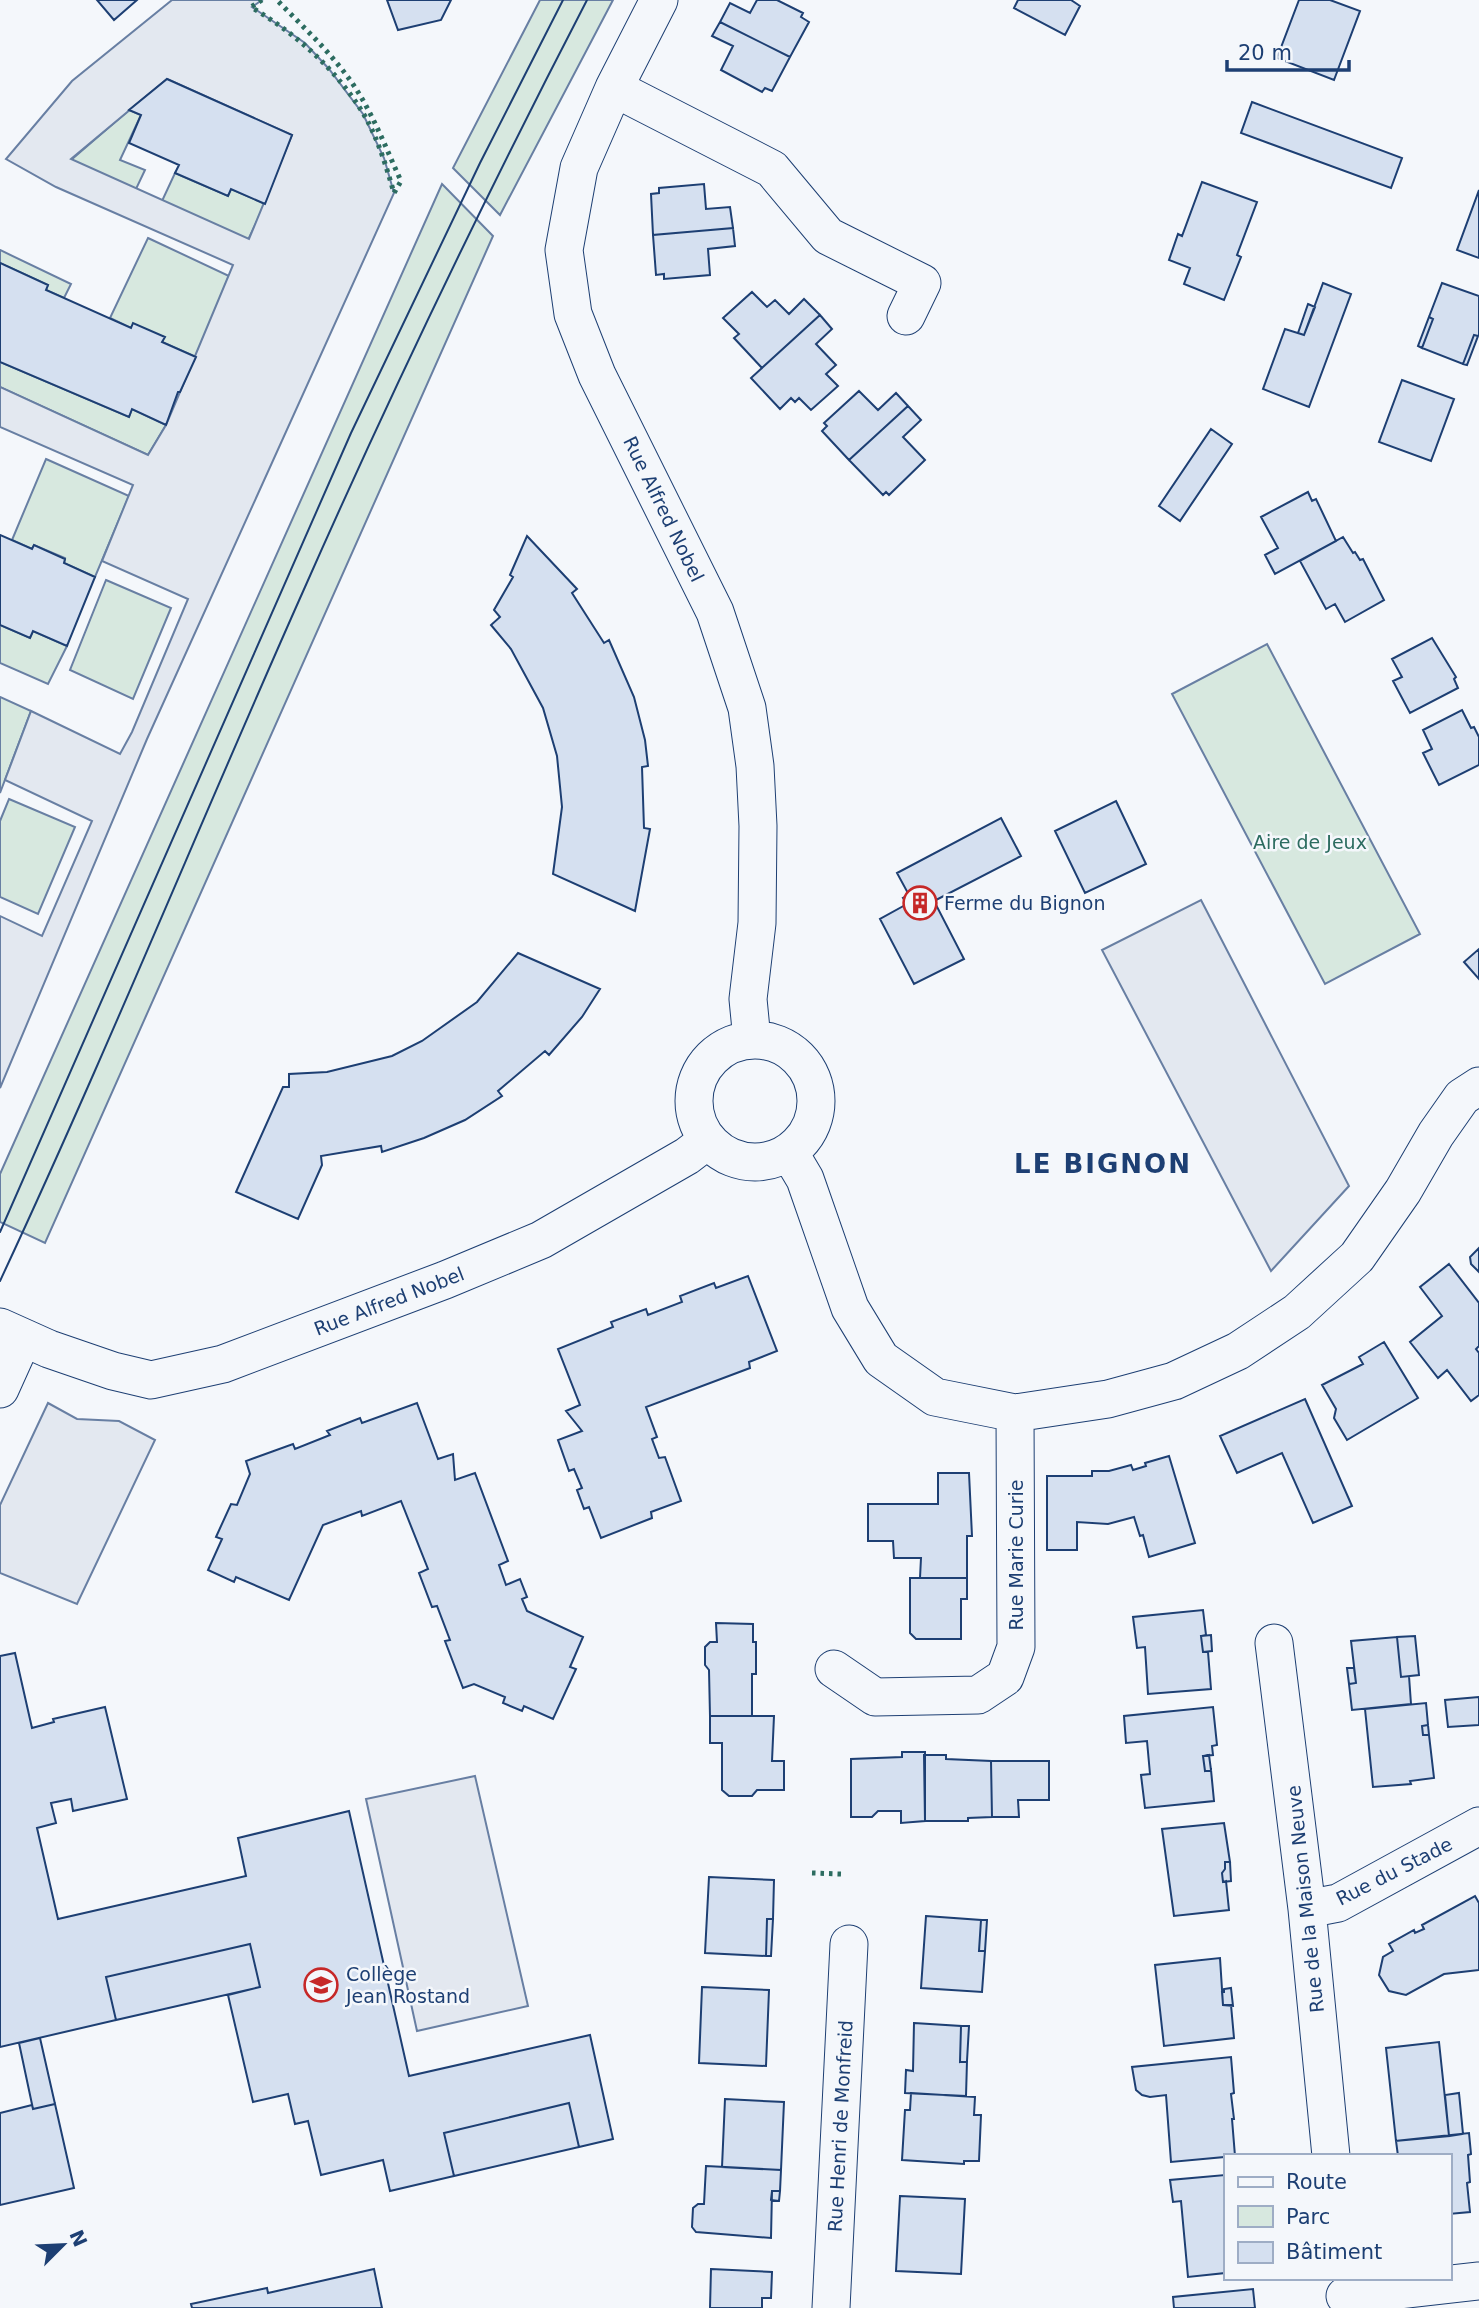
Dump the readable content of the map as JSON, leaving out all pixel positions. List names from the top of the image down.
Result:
{
  "streets": {
    "street": [
      "Rue Alfred Nobel",
      "Rue Marie Curie",
      "Rue du Stade",
      "Rue de la Maison Neuve",
      "Rue Henri de Monfreid"
    ]
  },
  "crossings": [
    ["Rue du Stade", "Rue de la Maison Neuve"]
  ],
  "districts": ["LE BIGNON"],
  "parks": ["Aire de Jeux"],
  "places": {
    "building": ["Ferme du Bignon"],
    "school or university": ["Collège Jean Rostand"]
  },
  "legend": ["Route", "Parc", "Bâtiment"],
  "scale_bar": "20 m",
  "north": "top right"
}
